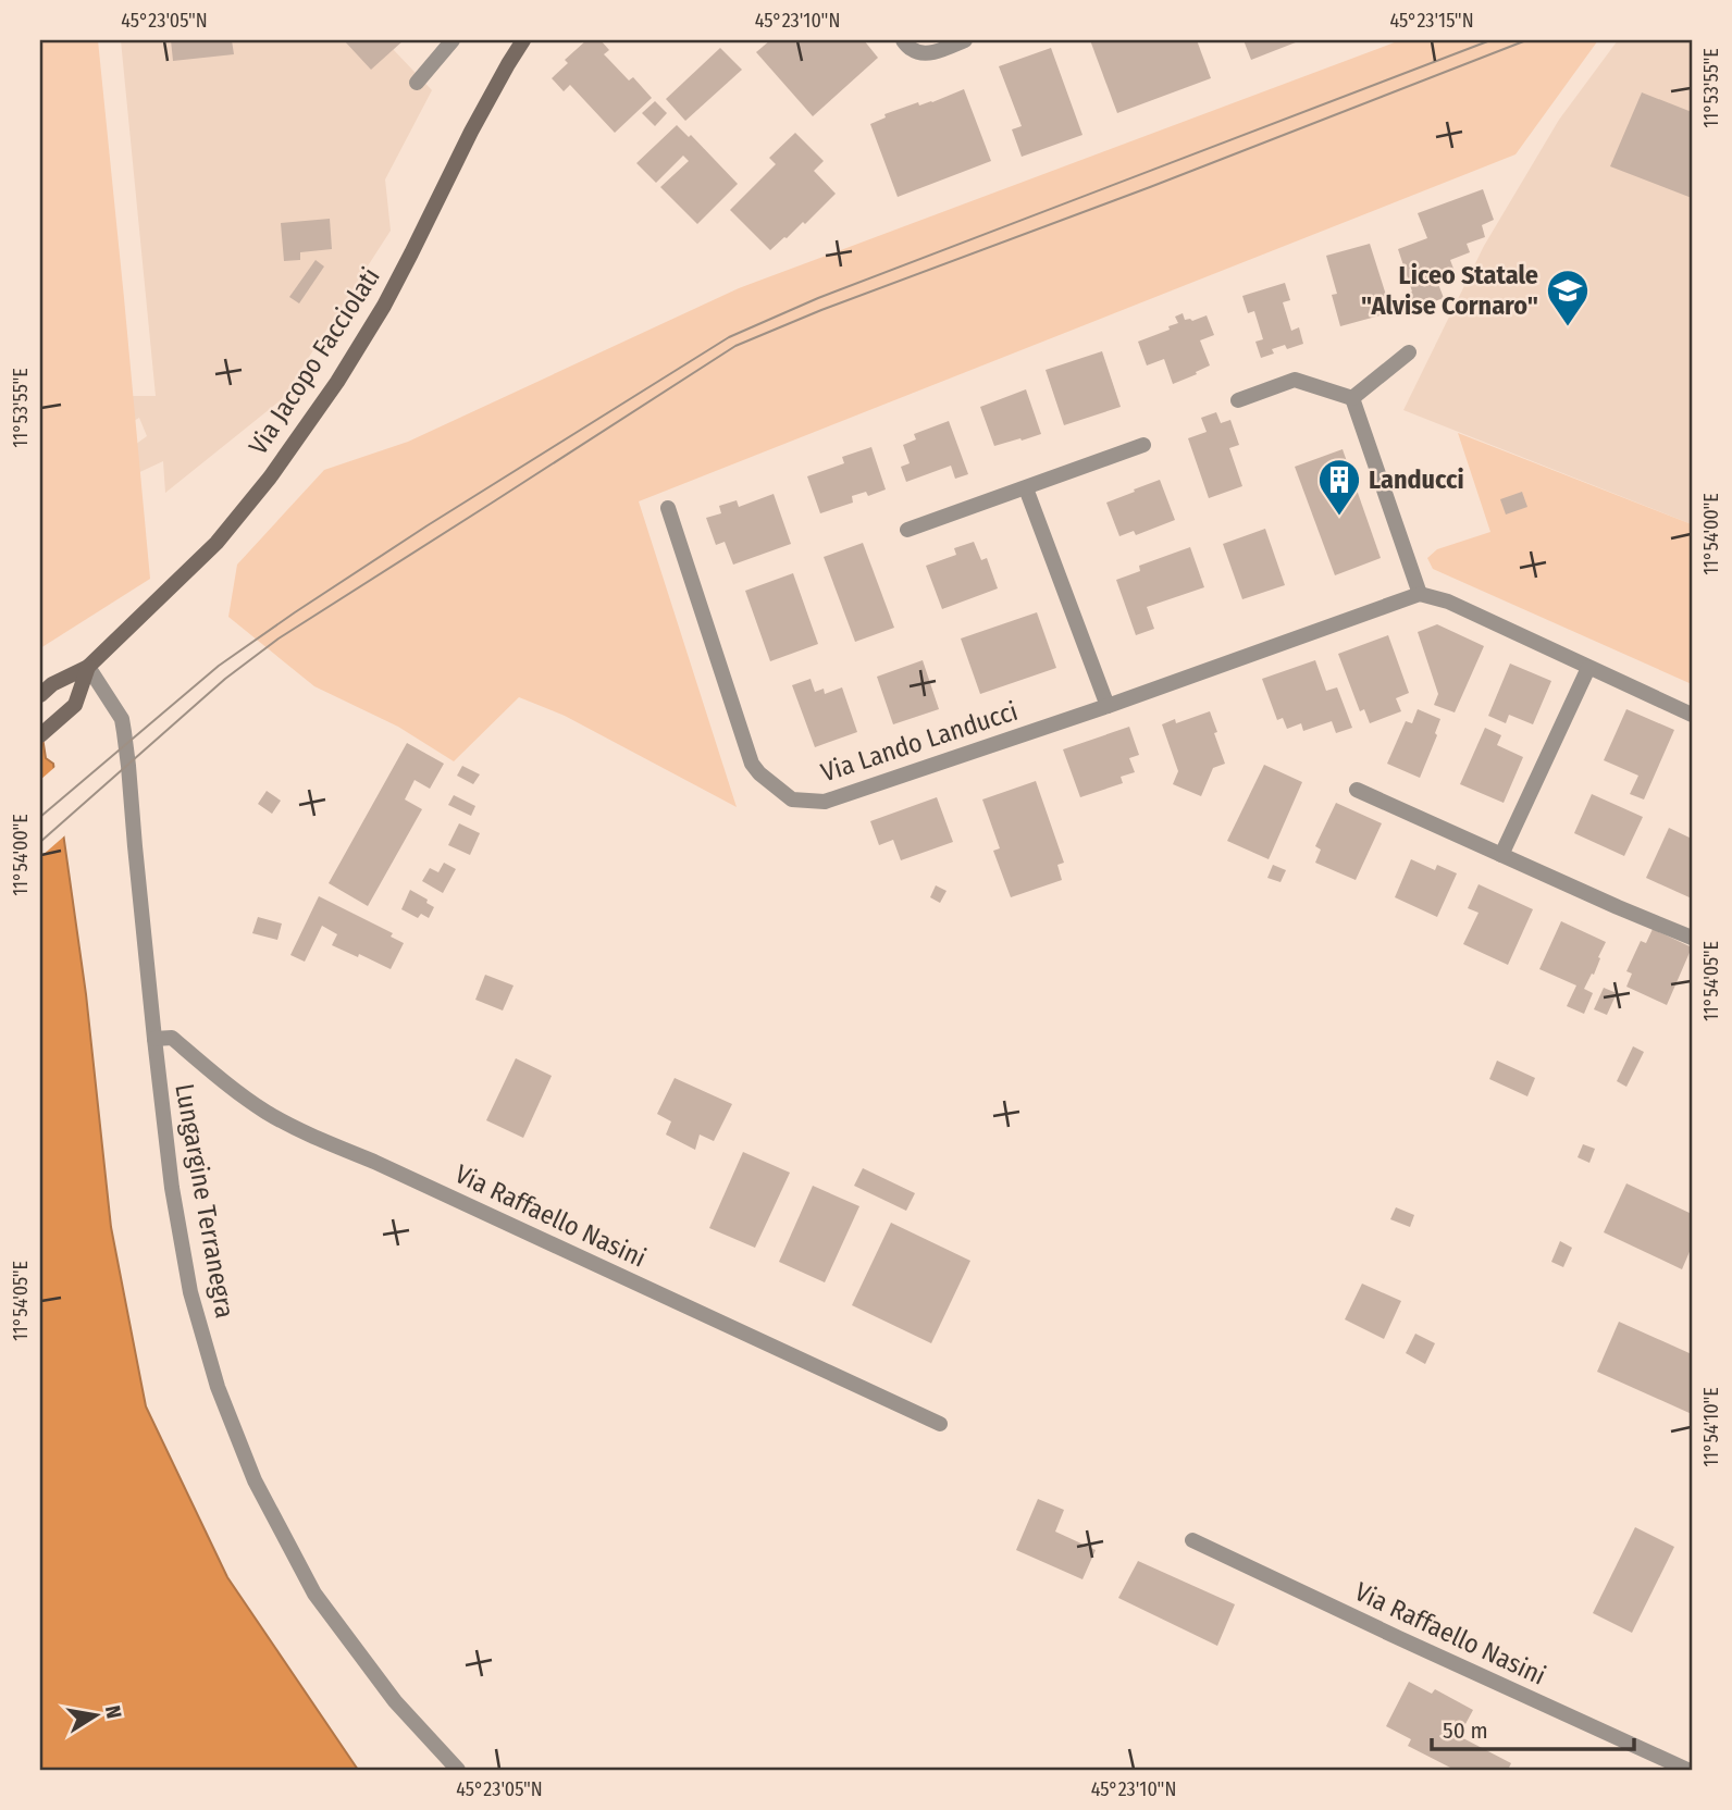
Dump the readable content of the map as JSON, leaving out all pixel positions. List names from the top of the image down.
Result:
{
  "streets": {
    "main road": ["Via Jacopo Facciolati"],
    "street": ["Via Lando Landucci", "Lungargine Terranegra", "Via Raffaello Nasini"]
  },
  "crossings": [
    ["Via Jacopo Facciolati", "Lungargine Terranegra"],
    ["Lungargine Terranegra", "Via Raffaello Nasini"]
  ],
  "places": {
    "school or university": ["Liceo Statale \"Alvise Cornaro\""],
    "building": ["Landucci"]
  },
  "scale_bar": "50 m",
  "north": "right",
  "coordinates": [
    "45°23'05\"N",
    "45°23'10\"N",
    "45°23'15\"N",
    "11°53'55\"E",
    "11°54'00\"E",
    "11°54'05\"E",
    "11°54'10\"E"
  ]
}
